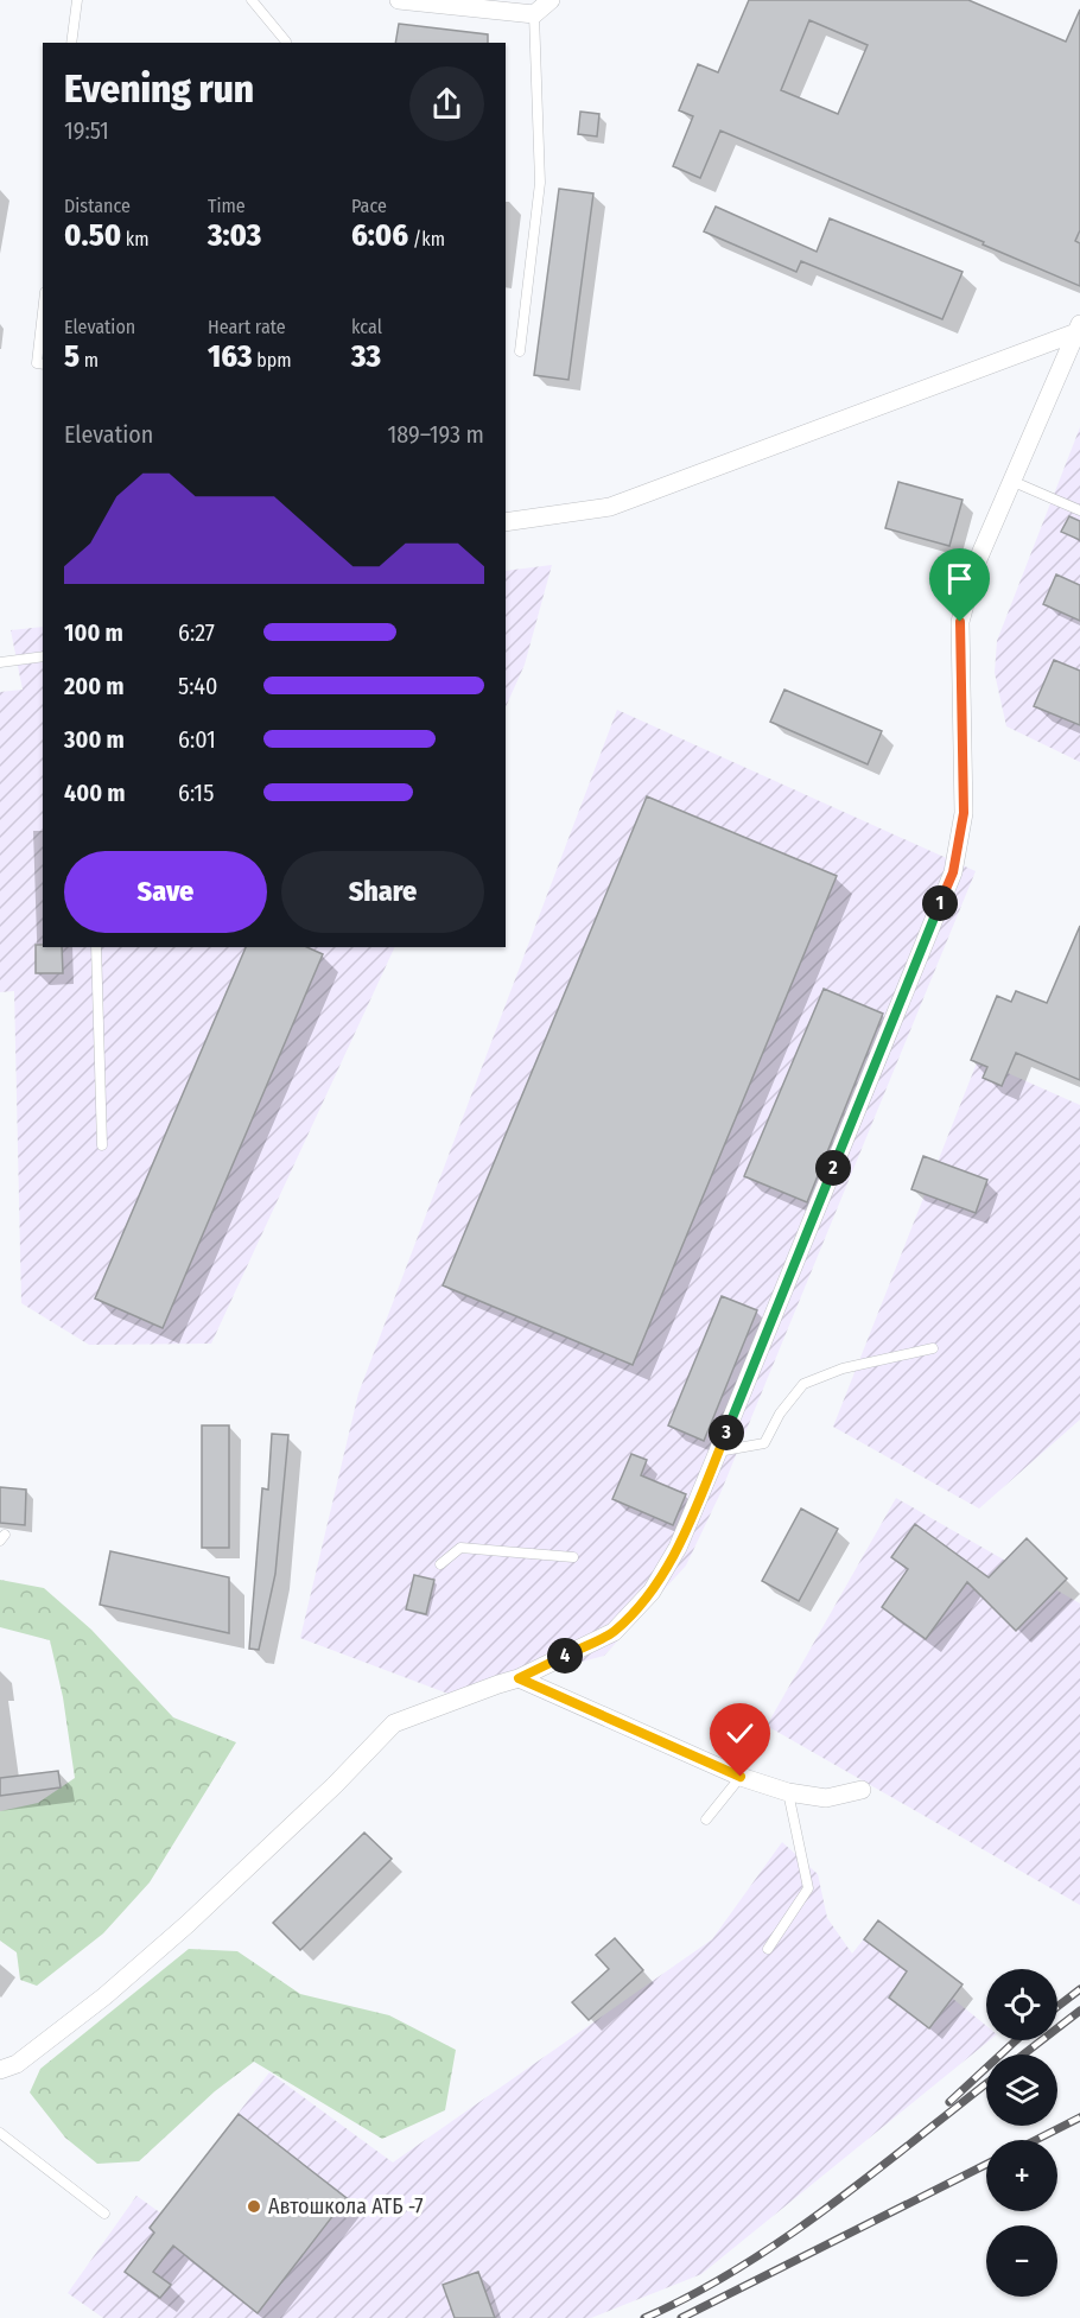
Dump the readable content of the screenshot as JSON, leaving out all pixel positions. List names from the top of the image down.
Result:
{
  "places": ["Автошкола АТБ -7"],
  "page": {
    "heading": ["Evening run", "19:51"],
    "stats": [
      ["Distance", "0.50 km"],
      ["Time", "3:03"],
      ["Pace", "6:06 /km"],
      ["Elevation", "5 m"],
      ["Heart rate", "163 bpm"],
      ["kcal", "33"]
    ],
    "chart": ["Elevation", "189–193 m"],
    "list": [
      {
        "name": "100 m",
        "note": "6:27"
      },
      {
        "name": "200 m",
        "note": "5:40"
      },
      {
        "name": "300 m",
        "note": "6:01"
      },
      {
        "name": "400 m",
        "note": "6:15"
      }
    ],
    "buttons": ["Save", "Share"],
    "pins": [
      "1",
      "2",
      "3",
      "4"
    ],
    "map_buttons": ["+", "−"]
  }
}
